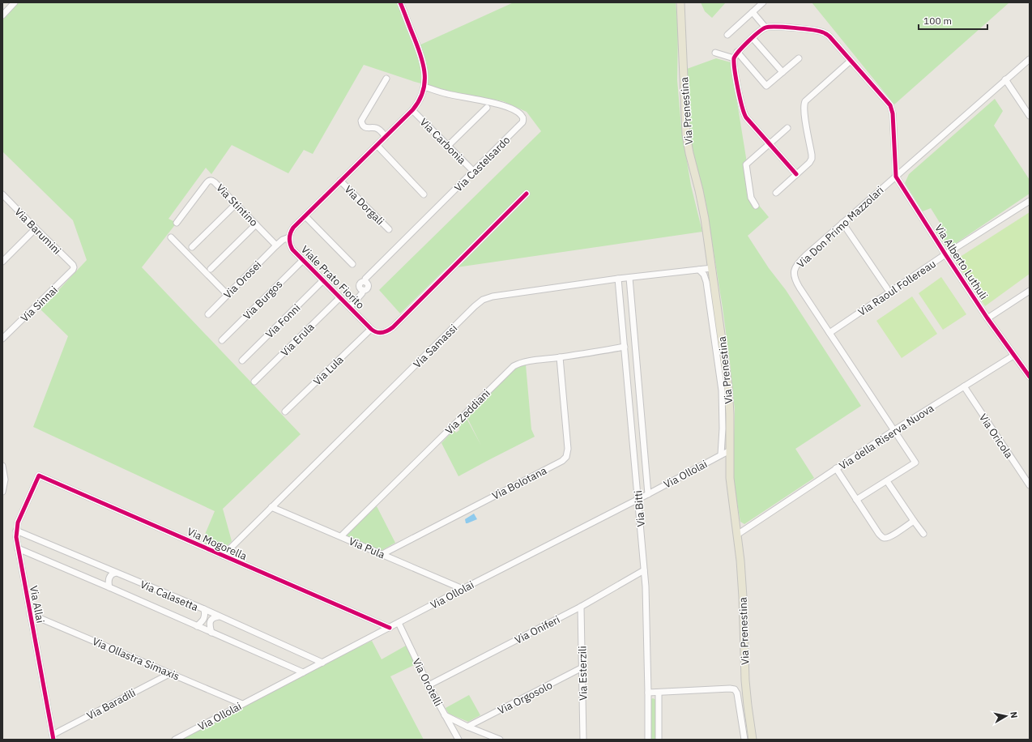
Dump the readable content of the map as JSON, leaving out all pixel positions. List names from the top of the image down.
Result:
{
  "streets": {
    "main road": ["Via Prenestina"],
    "street": [
      "Via Carbonia",
      "Via Castelsardo",
      "Via Stintino",
      "Via Dorgali",
      "Via Don Primo Mazzolari",
      "Via Barumini",
      "Via Alberto Luthuli",
      "Viale Prato Fiorito",
      "Via Orosei",
      "Via Raoul Follereau",
      "Via Burgos",
      "Via Sinnai",
      "Via Fonni",
      "Via Erula",
      "Via Samassi",
      "Via Lula",
      "Via Zeddiani",
      "Via Oricola",
      "Via della Riserva Nuova",
      "Via Ollolai",
      "Via Bolotana",
      "Via Bitti",
      "Via Mogorella",
      "Via Pula",
      "Via Calasetta",
      "Via Allai",
      "Via Oniferi",
      "Via Ollastra Simaxis",
      "Via Esterzili",
      "Via Orotelli",
      "Via Orgosolo",
      "Via Baradili"
    ]
  },
  "crossings": [
    ["Via Prenestina", "Via Samassi"],
    ["Via Prenestina", "Via della Riserva Nuova"],
    ["Via Prenestina", "Via Ollolai"],
    ["Via Carbonia", "Via Castelsardo"],
    ["Via Castelsardo", "Viale Prato Fiorito"],
    ["Via Stintino", "Via Orosei"],
    ["Via Don Primo Mazzolari", "Via Alberto Luthuli"],
    ["Via Don Primo Mazzolari", "Via Raoul Follereau"],
    ["Via Don Primo Mazzolari", "Via della Riserva Nuova"],
    ["Via Barumini", "Via Sinnai"],
    ["Via Alberto Luthuli", "Via Raoul Follereau"],
    ["Via Alberto Luthuli", "Via della Riserva Nuova"],
    ["Viale Prato Fiorito", "Via Burgos"],
    ["Viale Prato Fiorito", "Via Fonni"],
    ["Viale Prato Fiorito", "Via Erula"],
    ["Viale Prato Fiorito", "Via Lula"],
    ["Via Samassi", "Via Bitti"],
    ["Via Samassi", "Via Mogorella"],
    ["Via Samassi", "Via Pula"],
    ["Via Zeddiani", "Via Bolotana"],
    ["Via Zeddiani", "Via Bitti"],
    ["Via Zeddiani", "Via Pula"],
    ["Via Oricola", "Via della Riserva Nuova"],
    ["Via Ollolai", "Via Bitti"],
    ["Via Ollolai", "Via Mogorella"],
    ["Via Ollolai", "Via Pula"],
    ["Via Ollolai", "Via Calasetta"],
    ["Via Ollolai", "Via Ollastra Simaxis"],
    ["Via Ollolai", "Via Orotelli"],
    ["Via Bolotana", "Via Pula"],
    ["Via Bitti", "Via Oniferi"],
    ["Via Mogorella", "Via Allai"],
    ["Via Calasetta", "Via Allai"],
    ["Via Allai", "Via Ollastra Simaxis"],
    ["Via Allai", "Via Baradili"],
    ["Via Oniferi", "Via Esterzili"],
    ["Via Oniferi", "Via Orotelli"],
    ["Via Ollastra Simaxis", "Via Baradili"],
    ["Via Esterzili", "Via Orgosolo"]
  ],
  "scale_bar": "100 m",
  "north": "right"
}
